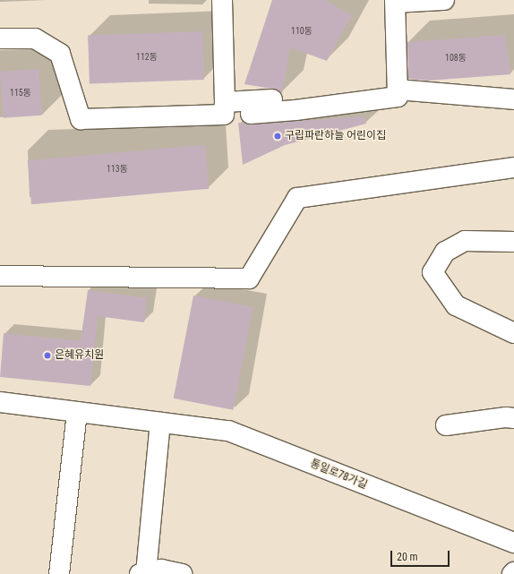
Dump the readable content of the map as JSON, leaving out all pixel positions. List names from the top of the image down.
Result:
{
  "streets": {
    "street": ["통일로78가길"]
  },
  "places": ["구립파란하늘 어린이집", "은혜유치원"],
  "house_numbers": [
    "110동",
    "112동",
    "108동",
    "115동",
    "113동"
  ],
  "scale_bar": "20 m"
}
